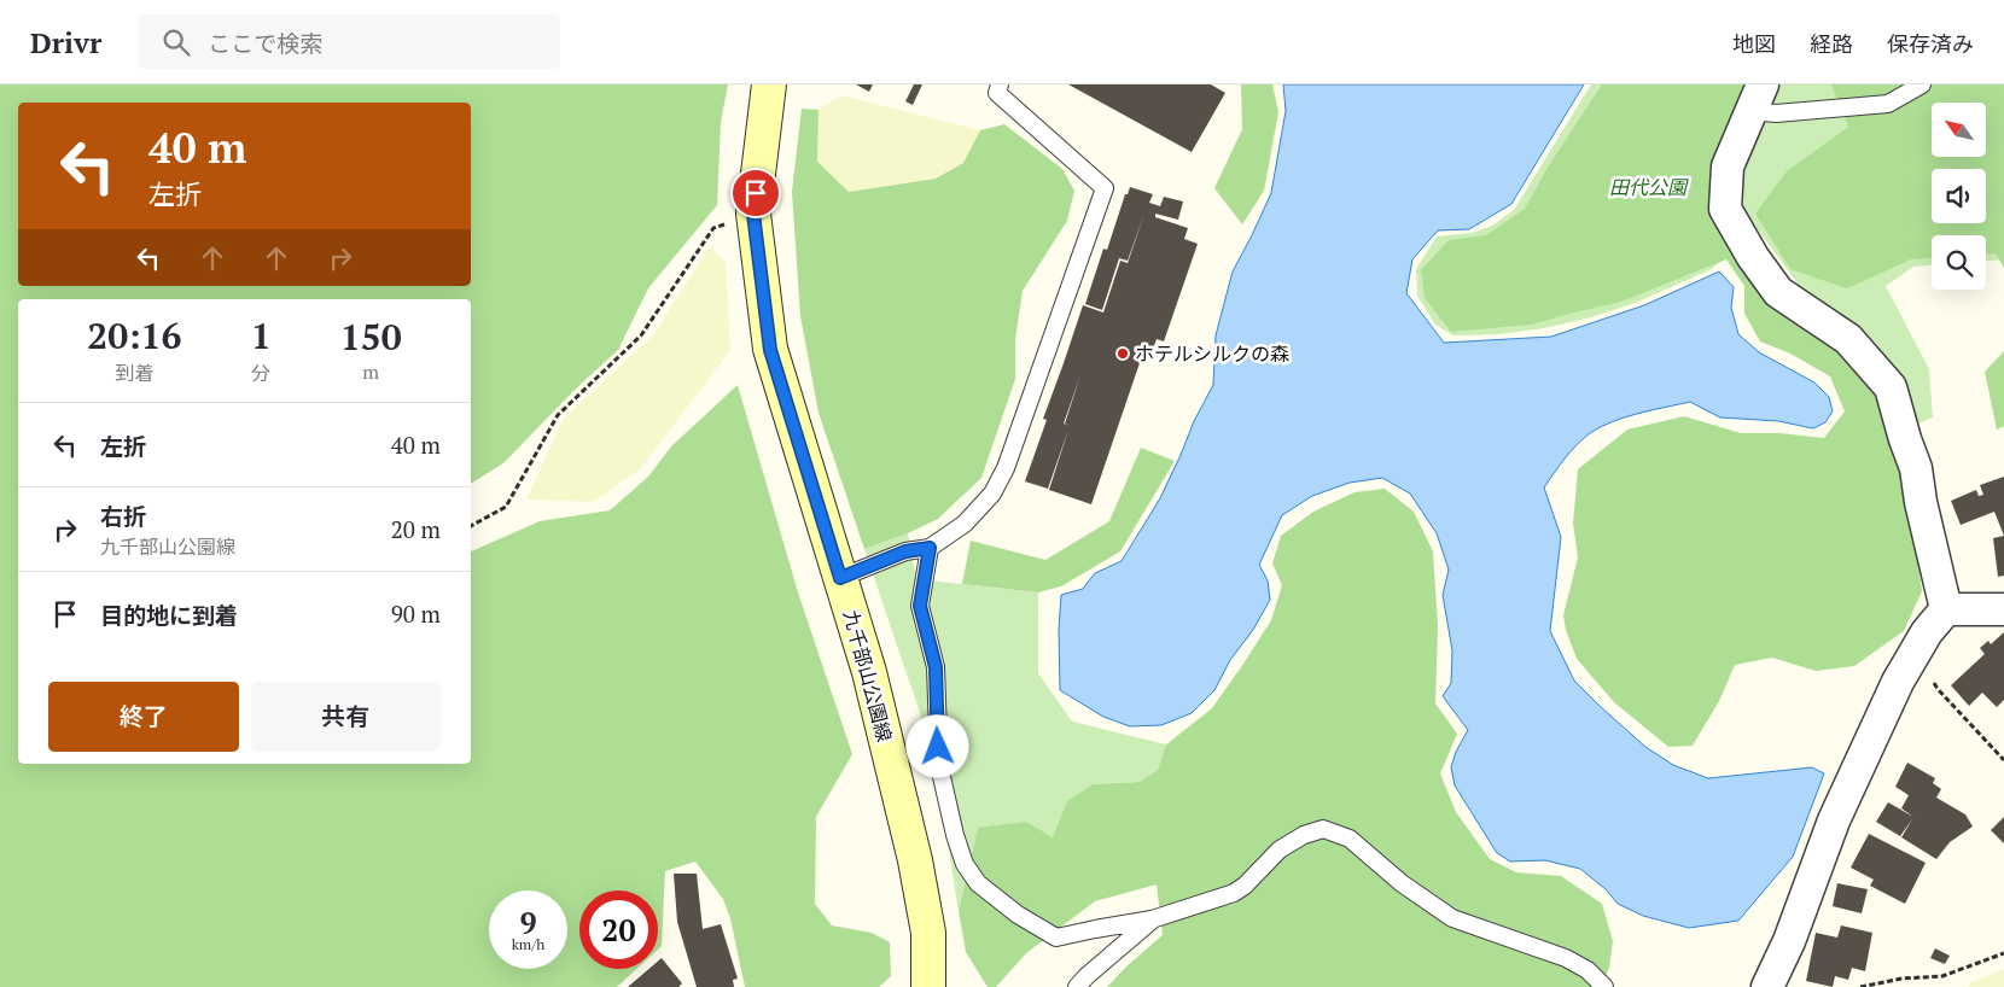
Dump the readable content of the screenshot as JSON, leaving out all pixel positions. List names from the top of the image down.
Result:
{
  "streets": {
    "main road": ["九千部山公園線"]
  },
  "parks": ["田代公園"],
  "places": ["ホテルシルクの森"],
  "north": "top left",
  "page": {
    "header": "Drivr",
    "search": "ここで検索",
    "nav": ["地図", "経路", "保存済み"],
    "turn": ["40 m", "左折"],
    "eta": [
      "20:16",
      "到着",
      "1",
      "分",
      "150",
      "m"
    ],
    "list": [
      {
        "name": "左折",
        "value": "40 m"
      },
      {
        "name": "右折",
        "note": "九千部山公園線",
        "value": "20 m"
      },
      {
        "name": "目的地に到着",
        "value": "90 m"
      }
    ],
    "buttons": ["終了", "共有"],
    "speed": "9 km/h",
    "limit": "20"
  }
}
